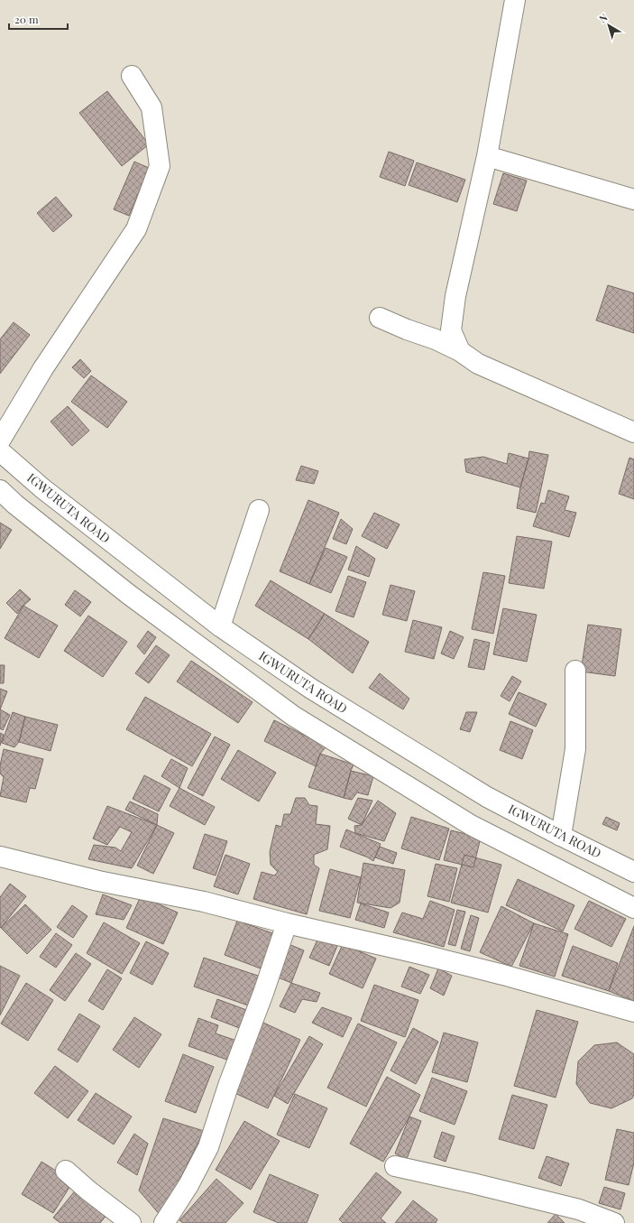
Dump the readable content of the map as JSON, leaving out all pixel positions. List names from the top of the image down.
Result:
{
  "streets": {
    "street": ["IGWURUTA ROAD"]
  },
  "scale_bar": "20 m",
  "north": "top left"
}
